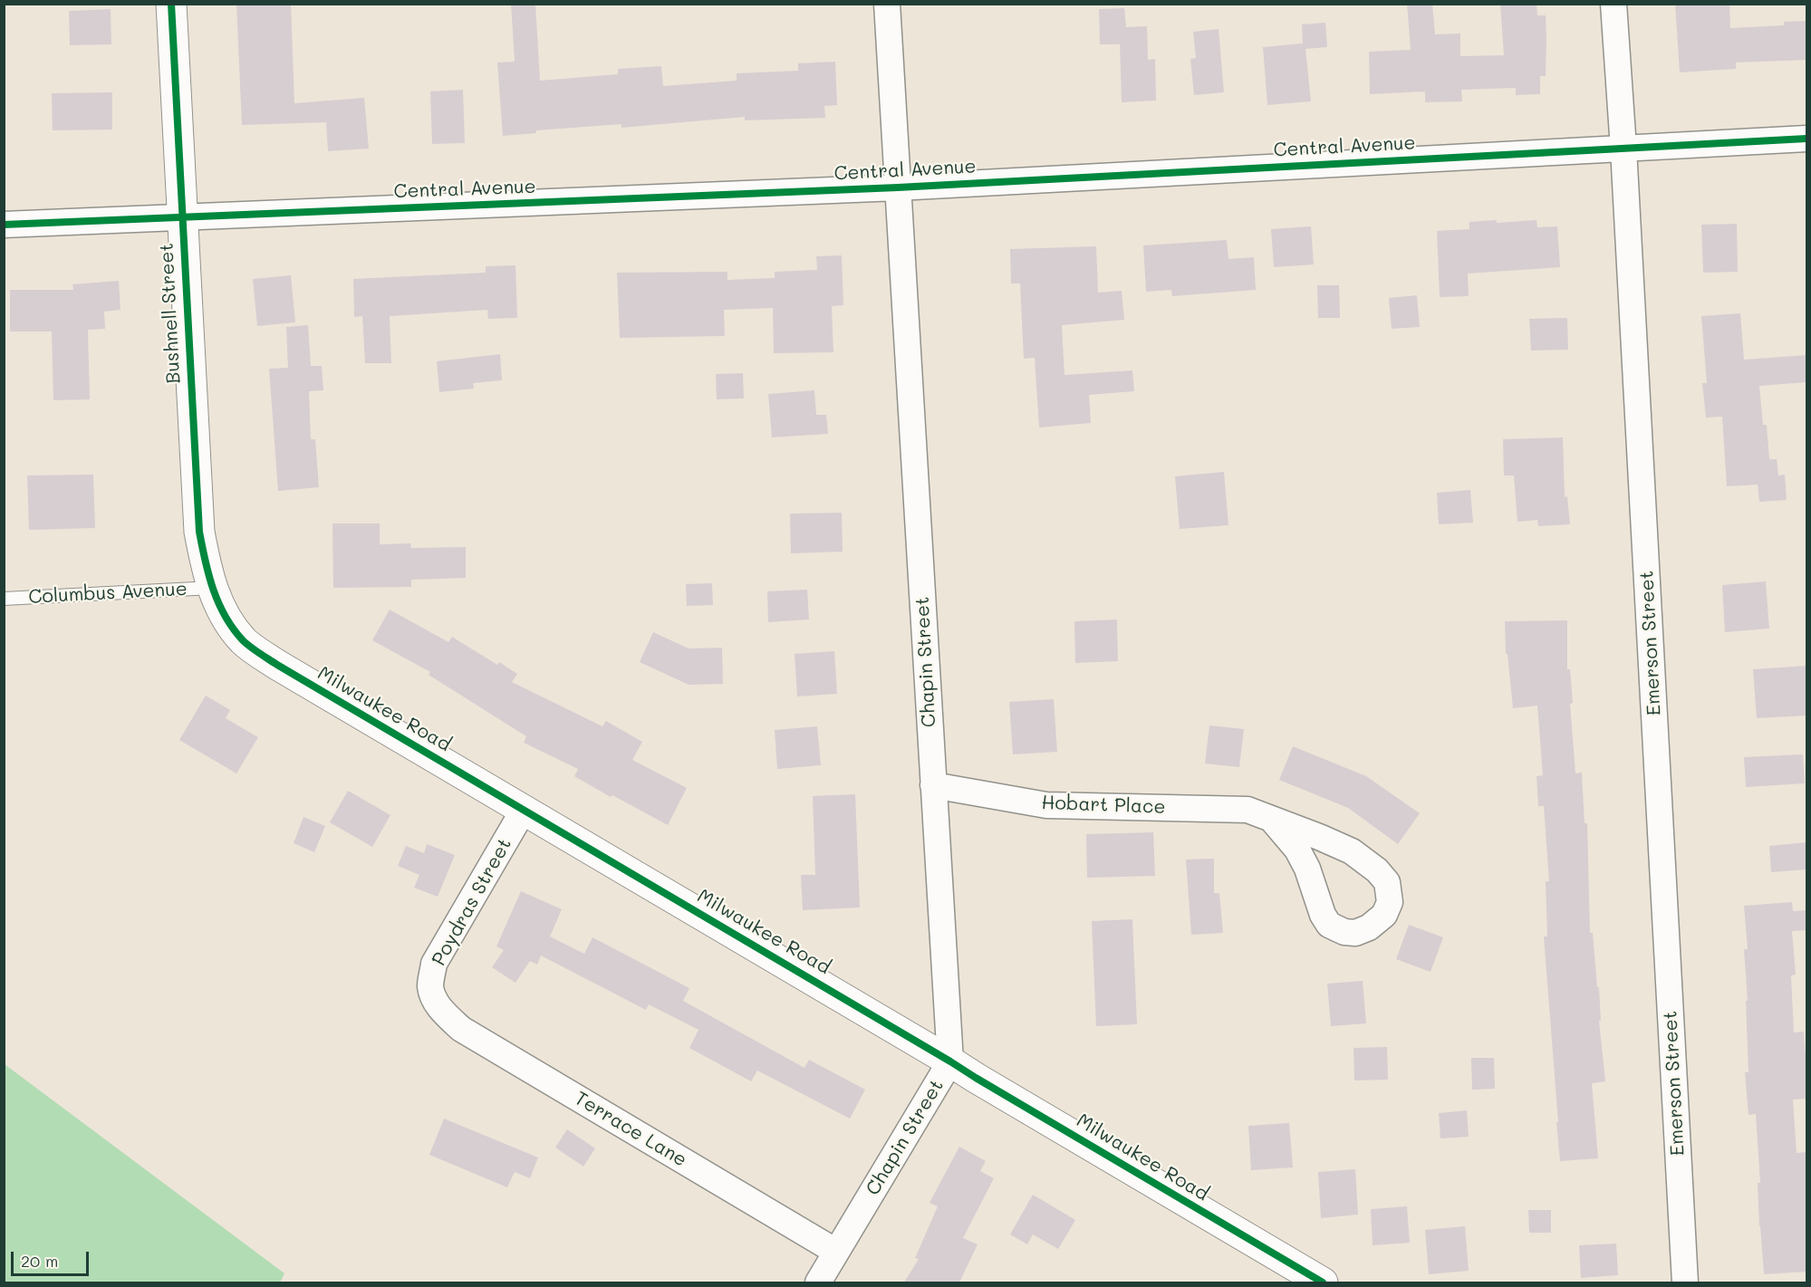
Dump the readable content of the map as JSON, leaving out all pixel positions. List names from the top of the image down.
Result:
{
  "streets": {
    "street": [
      "Central Avenue",
      "Bushnell Street",
      "Emerson Street",
      "Chapin Street",
      "Milwaukee Road",
      "Hobart Place",
      "Poydras Street",
      "Terrace Lane"
    ],
    "lane": ["Columbus Avenue"]
  },
  "crossings": [
    ["Central Avenue", "Bushnell Street"],
    ["Central Avenue", "Emerson Street"],
    ["Central Avenue", "Chapin Street"],
    ["Bushnell Street", "Columbus Avenue"],
    ["Bushnell Street", "Milwaukee Road"],
    ["Columbus Avenue", "Milwaukee Road"],
    ["Chapin Street", "Milwaukee Road"],
    ["Chapin Street", "Hobart Place"],
    ["Chapin Street", "Terrace Lane"],
    ["Milwaukee Road", "Poydras Street"],
    ["Poydras Street", "Terrace Lane"]
  ],
  "scale_bar": "20 m"
}
